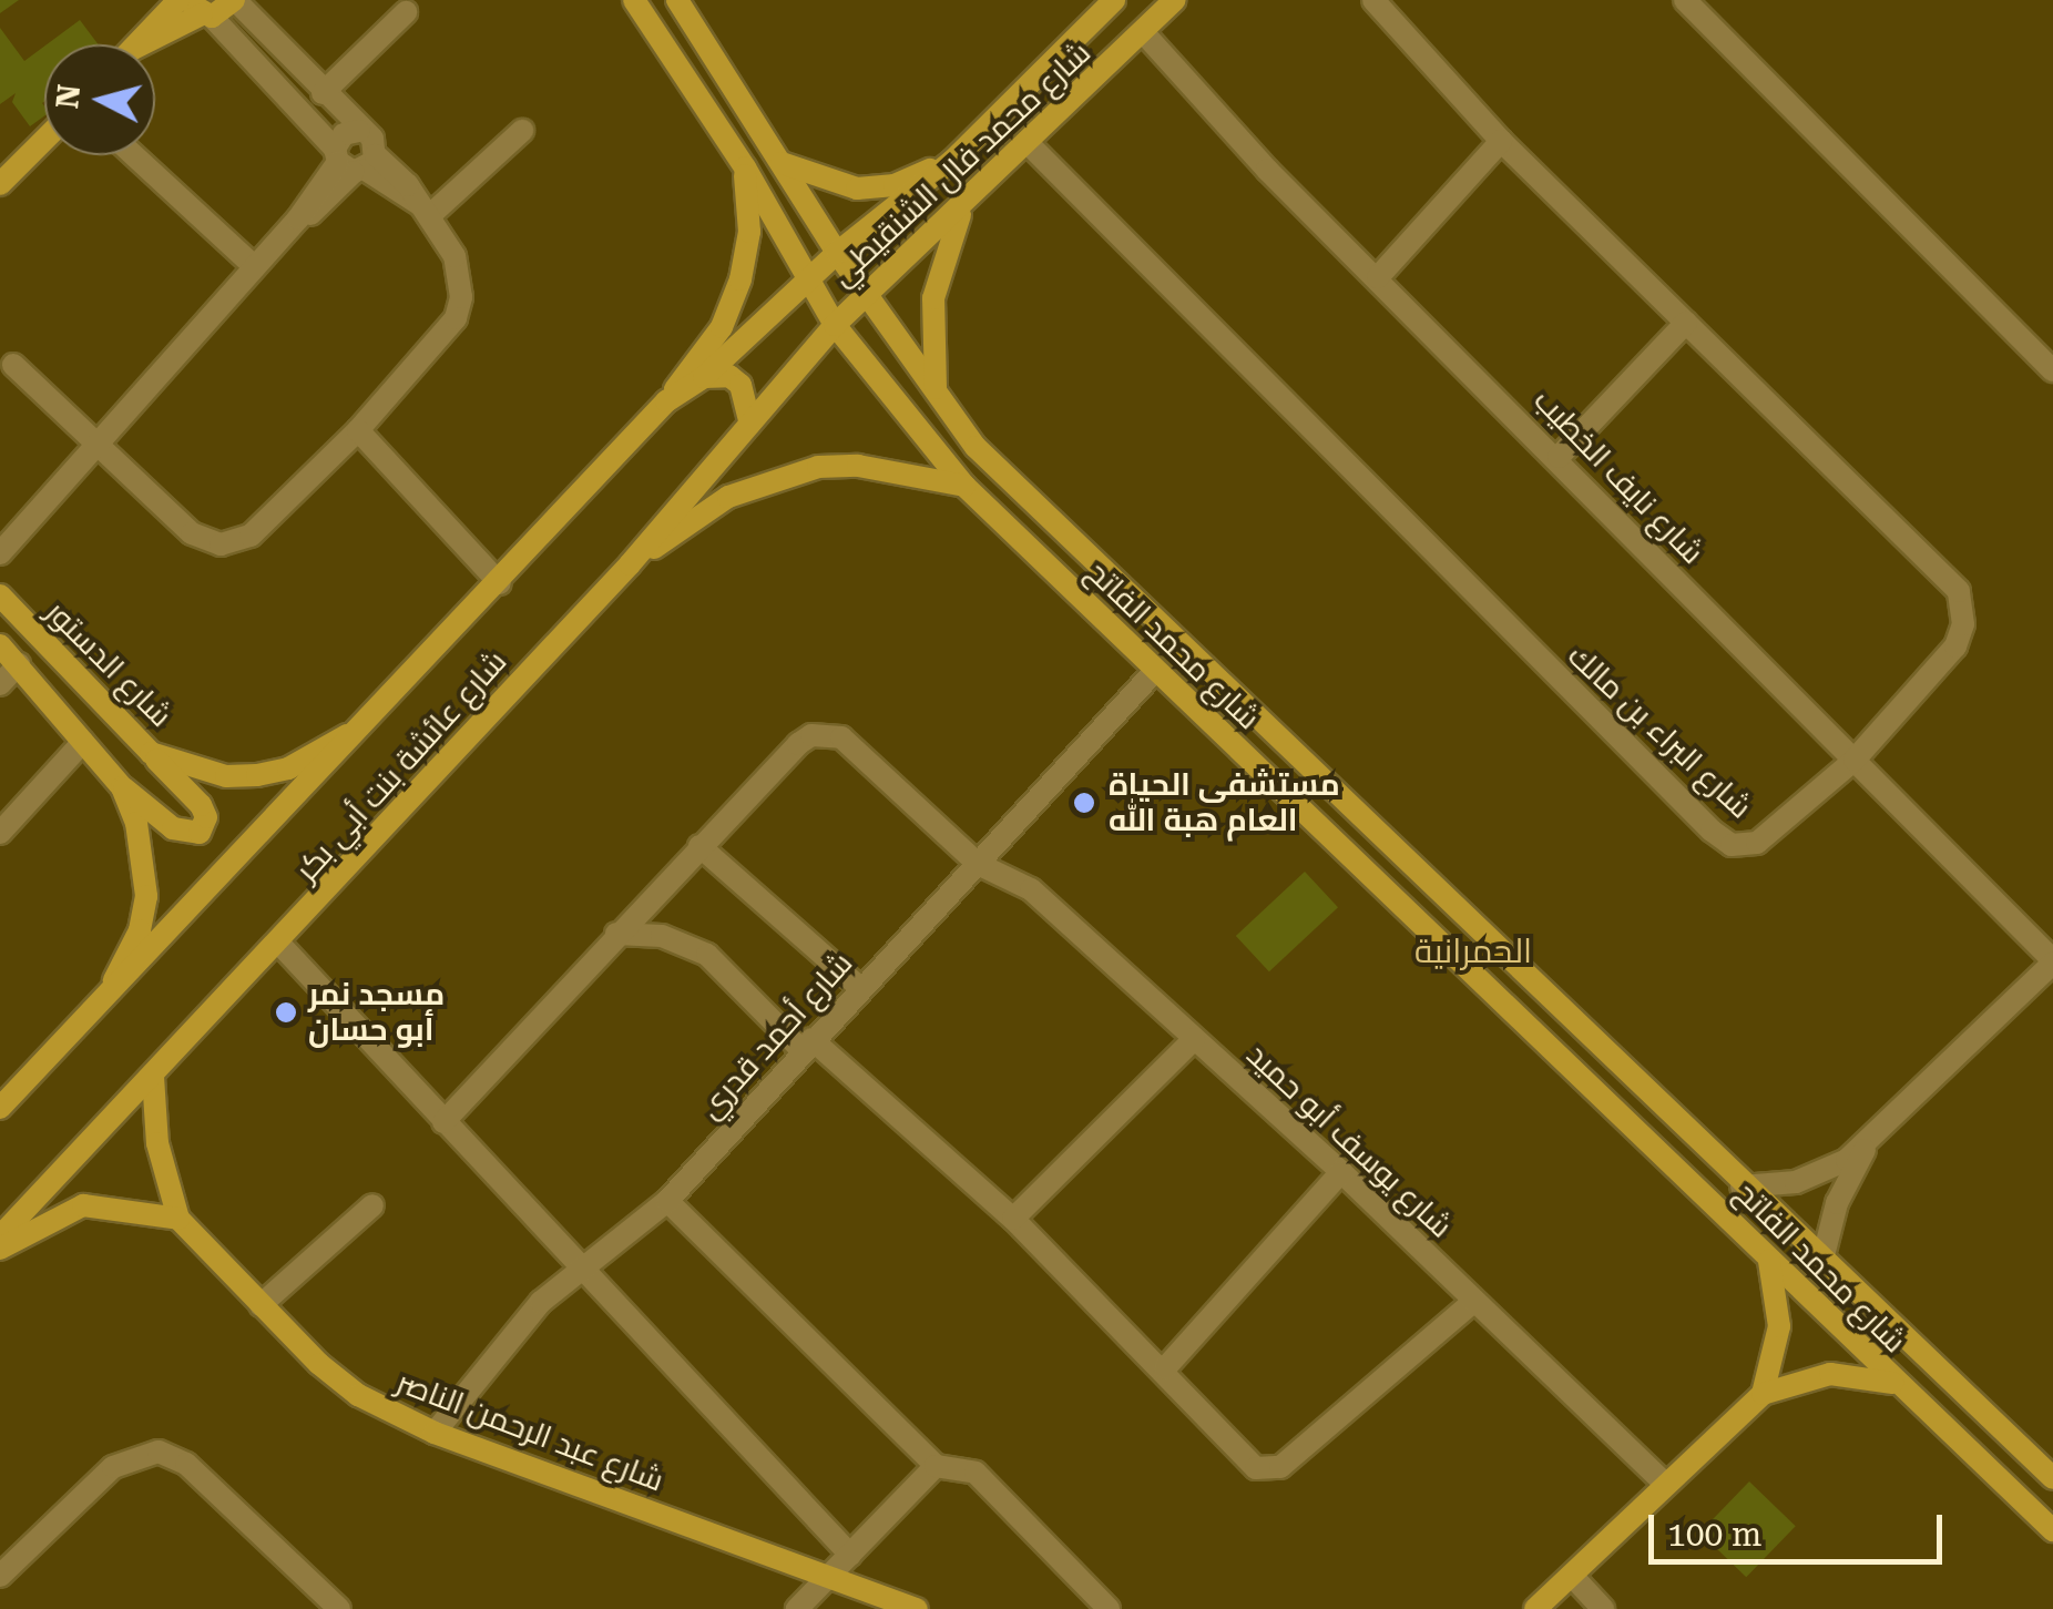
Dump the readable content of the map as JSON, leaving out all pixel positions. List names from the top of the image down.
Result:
{
  "streets": {
    "main road": [
      "شارع محمد فال الشنقيطي",
      "شارع محمد الفاتح",
      "شارع الدستور",
      "شارع عائشة بنت أبي بكر",
      "شارع عبد الرحمن الناصر"
    ],
    "street": [
      "شارع نايف الخطيب",
      "شارع البراء بن مالك",
      "شارع أحمد قدري",
      "شارع يوسف أبو حميد"
    ]
  },
  "crossings": [
    ["شارع محمد فال الشنقيطي", "شارع نايف الخطيب"],
    ["شارع محمد فال الشنقيطي", "شارع محمد الفاتح"],
    ["شارع محمد فال الشنقيطي", "شارع البراء بن مالك"],
    ["شارع محمد فال الشنقيطي", "شارع عائشة بنت أبي بكر"],
    ["شارع نايف الخطيب", "شارع البراء بن مالك"],
    ["شارع محمد الفاتح", "شارع عائشة بنت أبي بكر"],
    ["شارع محمد الفاتح", "شارع أحمد قدري"],
    ["شارع الدستور", "شارع عائشة بنت أبي بكر"],
    ["شارع عائشة بنت أبي بكر", "شارع عبد الرحمن الناصر"],
    ["شارع أحمد قدري", "شارع يوسف أبو حميد"],
    ["شارع أحمد قدري", "شارع عبد الرحمن الناصر"]
  ],
  "districts": ["الحمرانية"],
  "places": ["مستشفى الحياة العام هبة الله", "مسجد نمر أبو حسان"],
  "scale_bar": "100 m",
  "north": "left"
}
